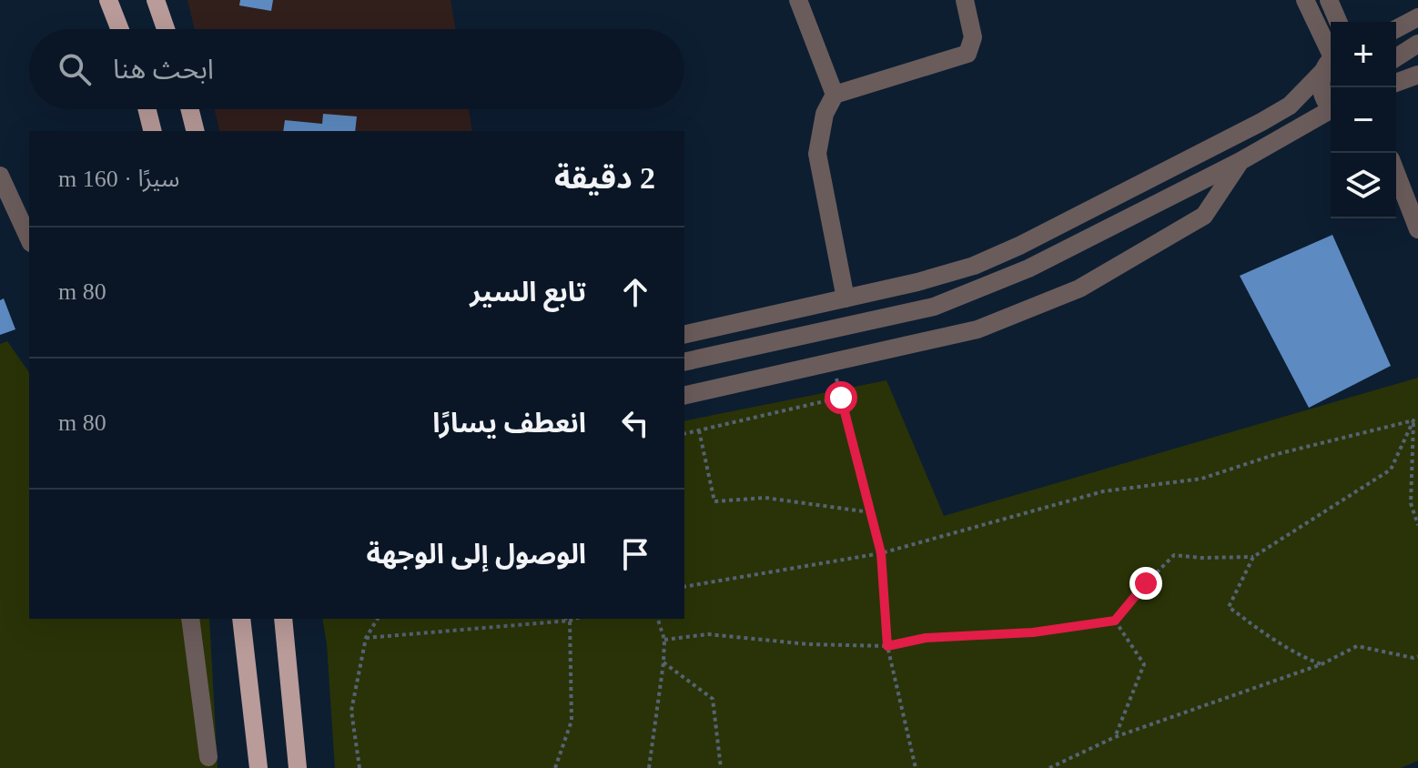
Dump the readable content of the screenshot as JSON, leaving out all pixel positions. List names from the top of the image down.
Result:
{
  "page": {
    "map_buttons": ["+", "−"],
    "search": "ابحث هنا",
    "heading": ["2 دقيقة", "سيرًا · 160 m"],
    "list": [
      ["تابع السير", "80 m"],
      ["انعطف يسارًا", "80 m"],
      "الوصول إلى الوجهة"
    ]
  }
}
